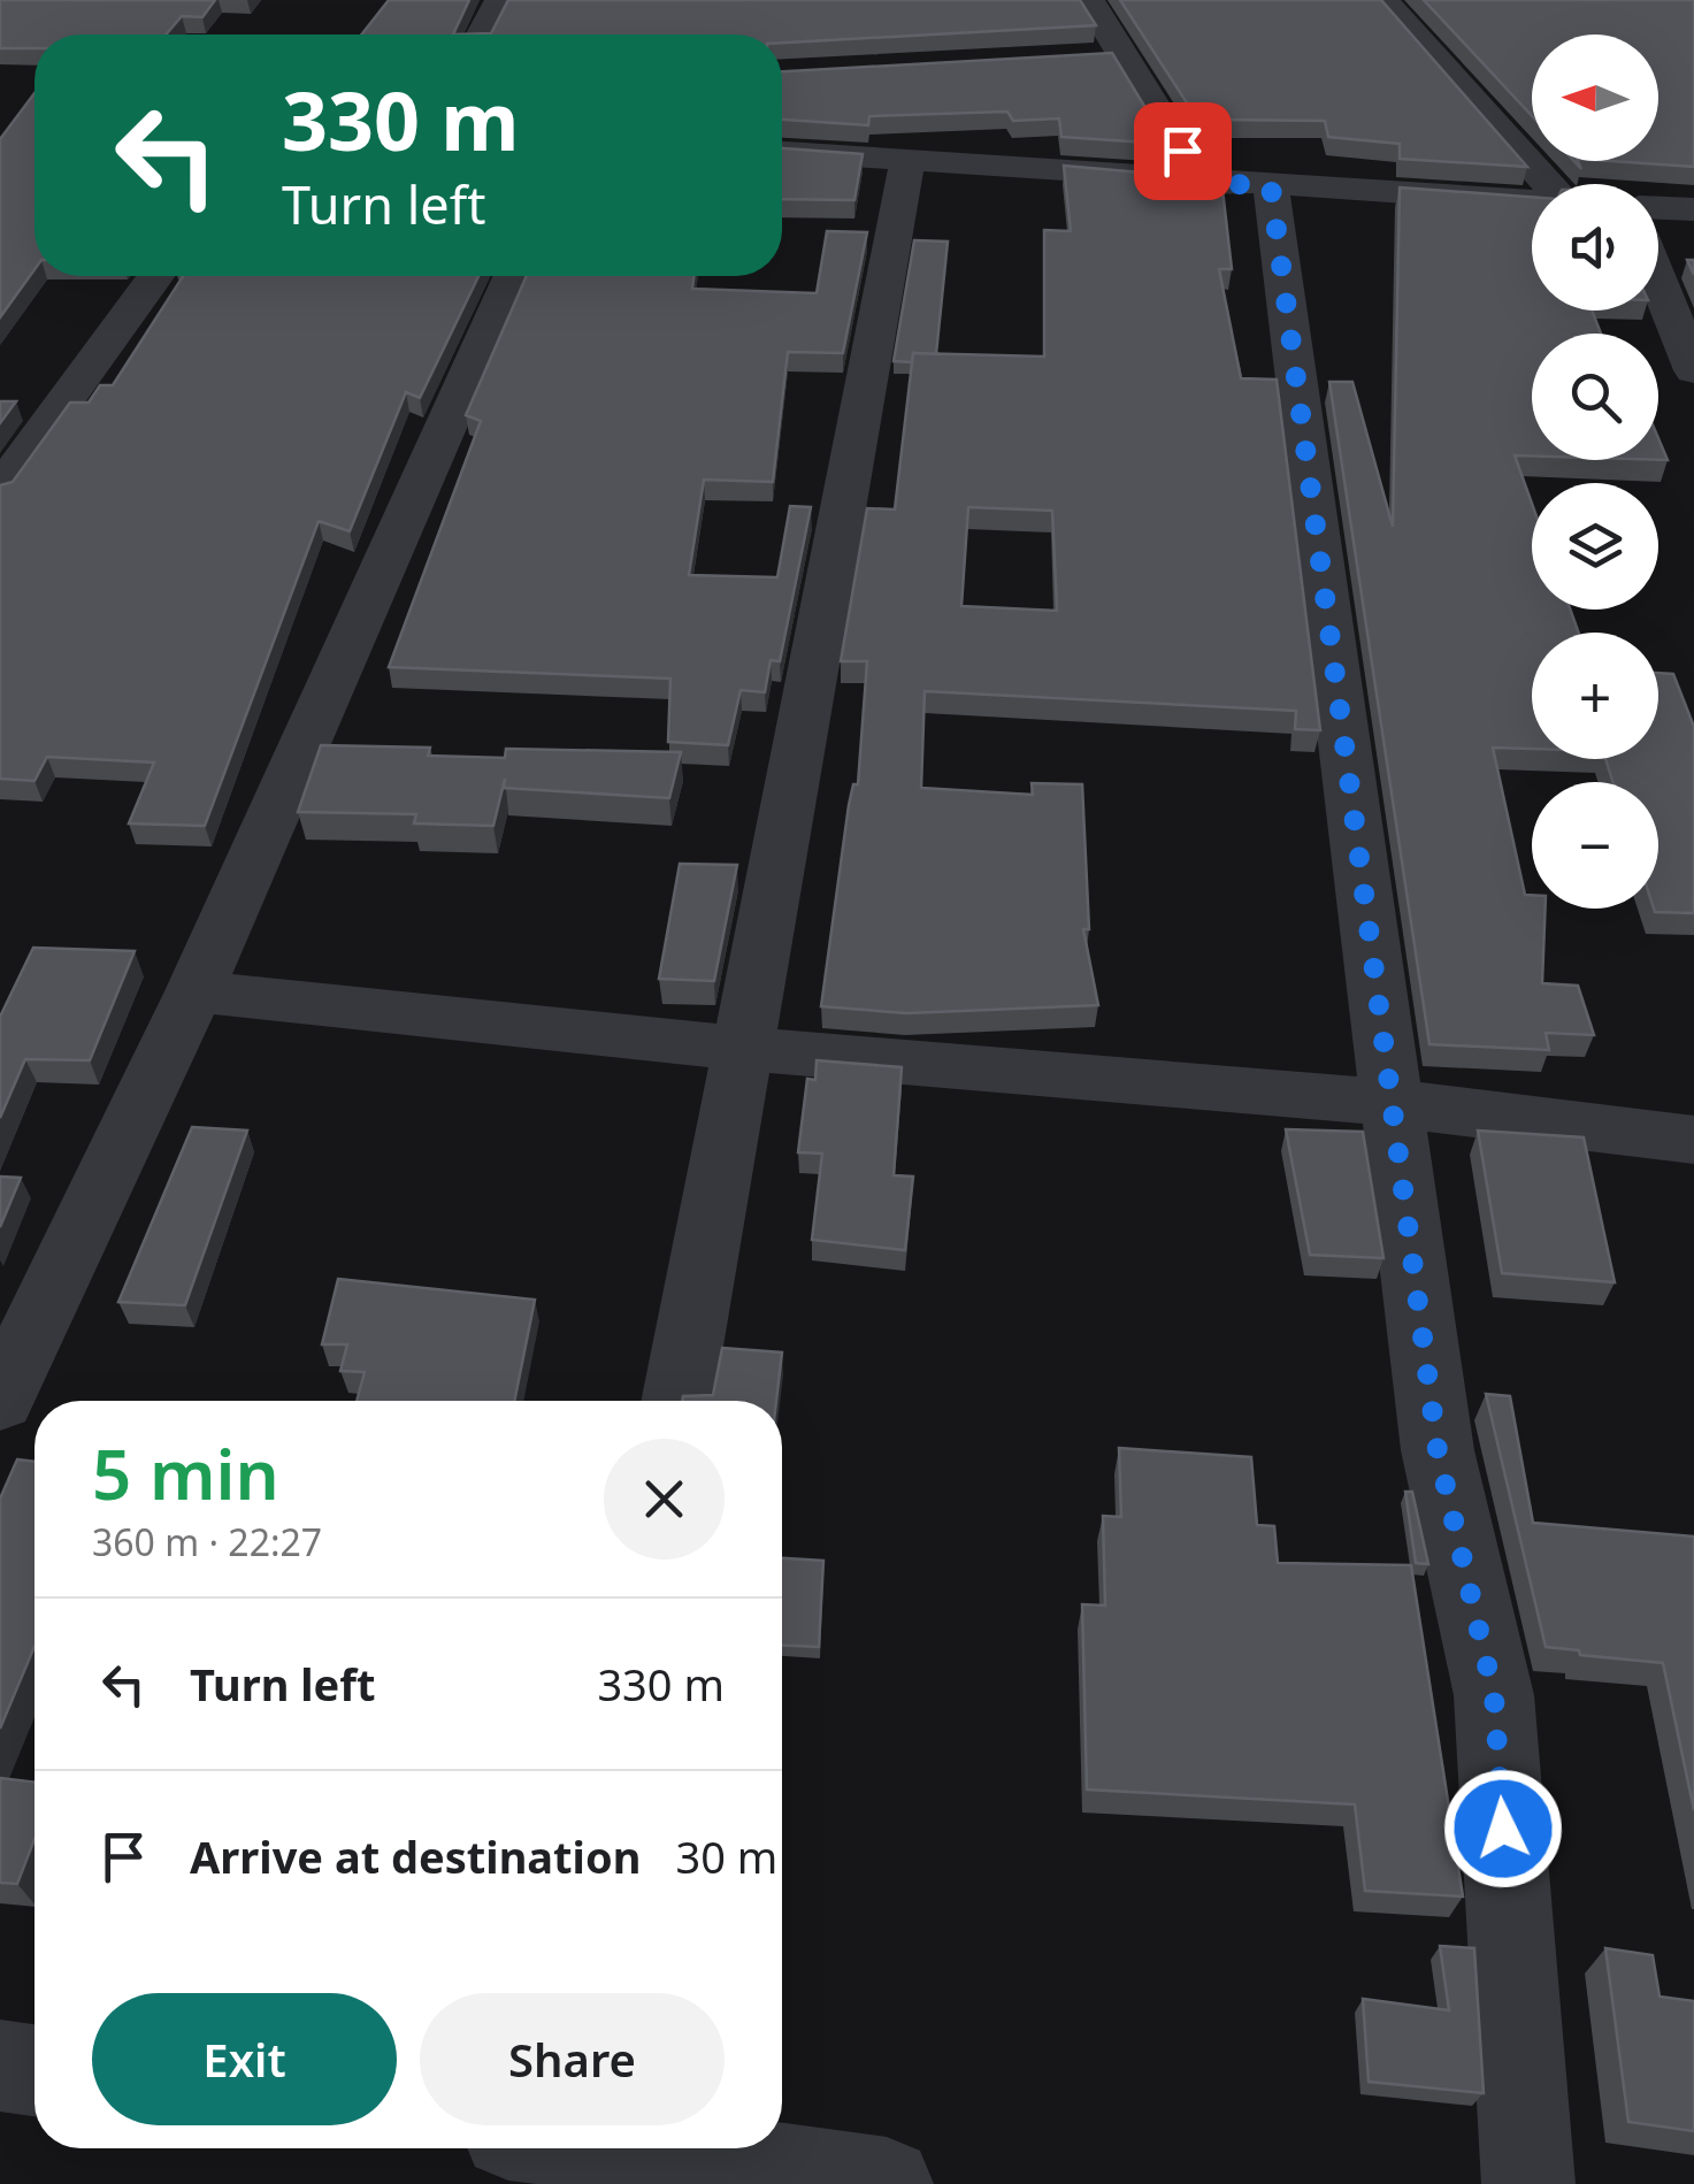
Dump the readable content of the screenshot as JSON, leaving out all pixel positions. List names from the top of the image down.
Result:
{
  "north": "left",
  "page": {
    "map_buttons": ["+", "−"],
    "turn": ["330 m", "Turn left"],
    "heading": ["5 min", "360 m · 22:27"],
    "list": [
      {
        "name": "Turn left",
        "value": "330 m"
      },
      {
        "name": "Arrive at destination",
        "value": "30 m"
      }
    ],
    "buttons": ["Exit", "Share"]
  }
}
